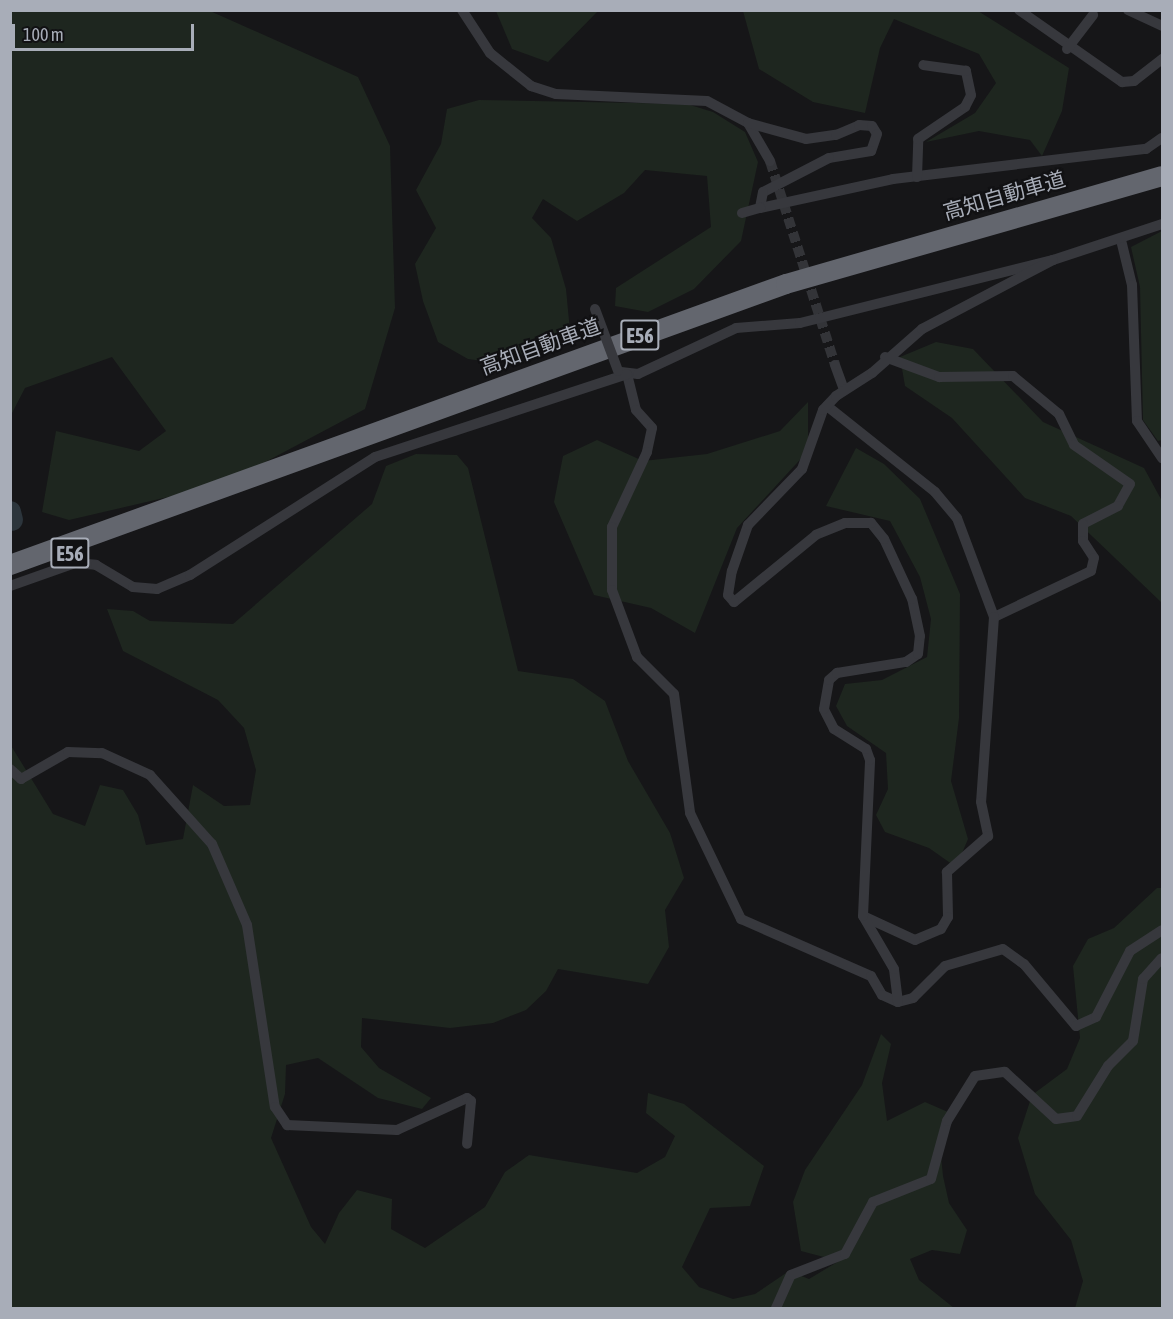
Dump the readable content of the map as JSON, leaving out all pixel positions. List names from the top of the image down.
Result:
{
  "streets": {
    "highway": ["高知自動車道", "E56"]
  },
  "scale_bar": "100 m"
}
